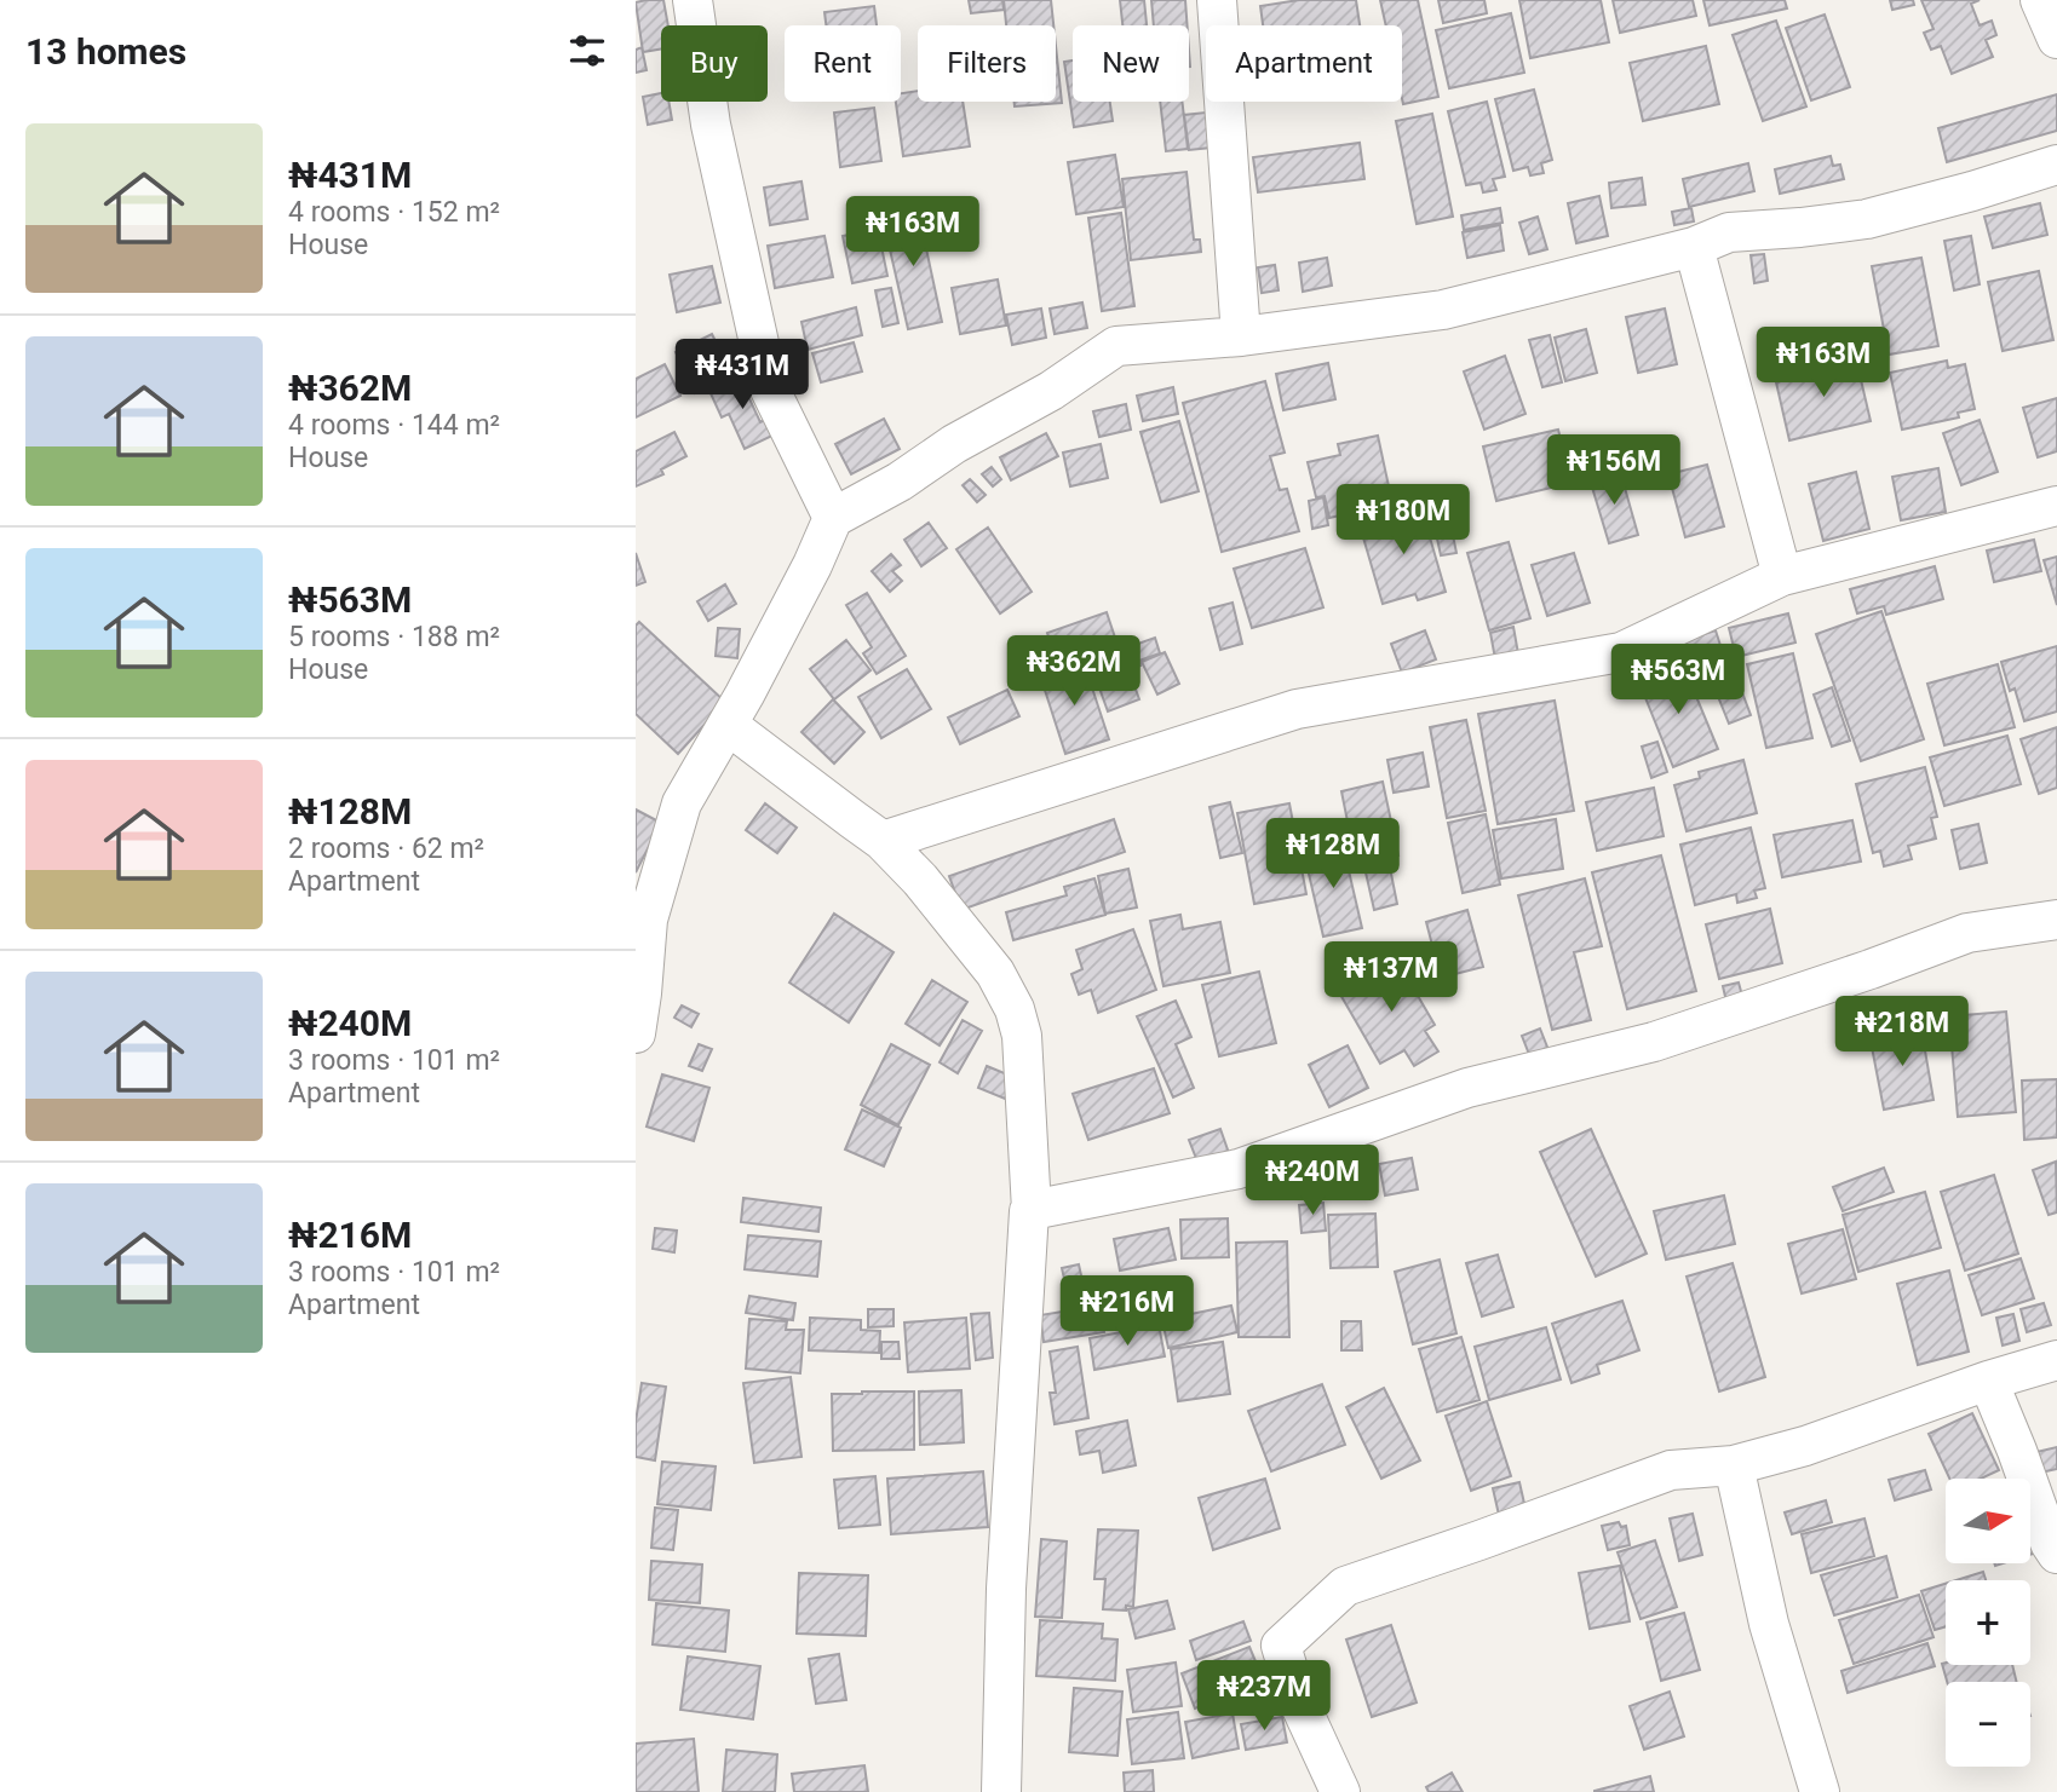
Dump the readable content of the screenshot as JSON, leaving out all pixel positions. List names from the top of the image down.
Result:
{
  "north": "right",
  "page": {
    "heading": "13 homes",
    "chip": [
      "Buy",
      "Rent",
      "Filters",
      "New",
      "Apartment"
    ],
    "list": [
      {
        "name": "₦431M",
        "note": "4 rooms · 152 m² · House"
      },
      {
        "name": "₦362M",
        "note": "4 rooms · 144 m² · House"
      },
      {
        "name": "₦563M",
        "note": "5 rooms · 188 m² · House"
      },
      {
        "name": "₦128M",
        "note": "2 rooms · 62 m² · Apartment"
      },
      {
        "name": "₦240M",
        "note": "3 rooms · 101 m² · Apartment"
      },
      {
        "name": "₦216M",
        "note": "3 rooms · 101 m² · Apartment"
      }
    ],
    "price": [
      "₦163M",
      "₦163M",
      "₦431M",
      "₦156M",
      "₦180M",
      "₦362M",
      "₦563M",
      "₦128M",
      "₦137M",
      "₦218M",
      "₦240M",
      "₦216M",
      "₦237M"
    ],
    "map_buttons": ["+", "−"]
  }
}
